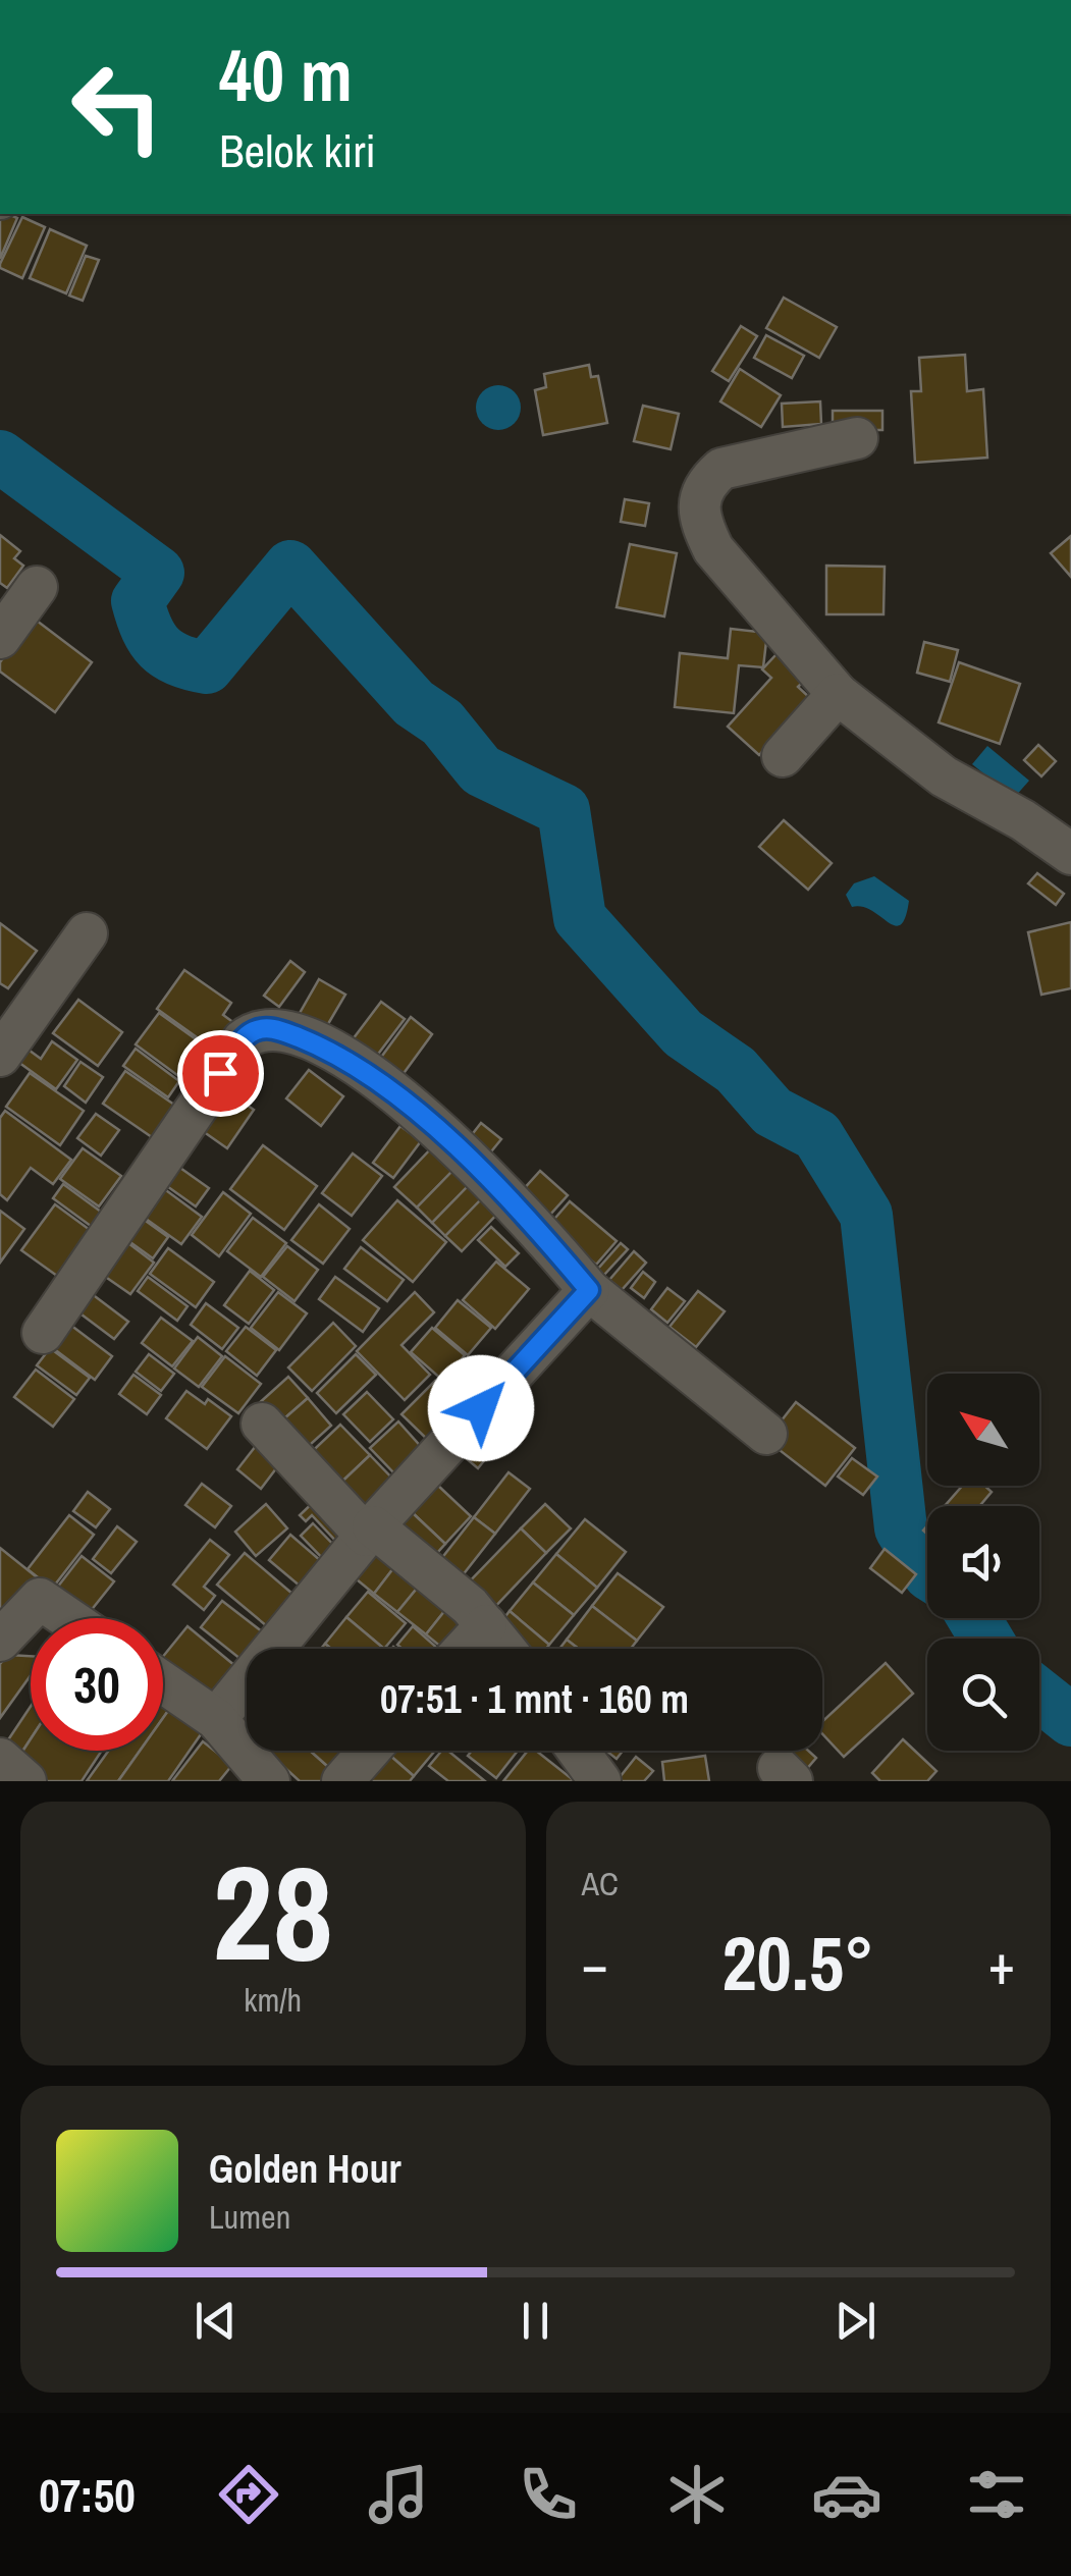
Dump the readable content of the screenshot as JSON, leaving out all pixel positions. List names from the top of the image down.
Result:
{
  "north": "top left",
  "page": {
    "turn": ["40 m", "Belok kiri"],
    "limit": "30",
    "trip": "07:51 · 1 mnt · 160 m",
    "tile": [
      ["28", "km/h"],
      "AC"
    ],
    "heat": ["−", "20.5°", "+"],
    "song": ["Golden Hour", "Lumen"],
    "tabs": "07:50"
  }
}
